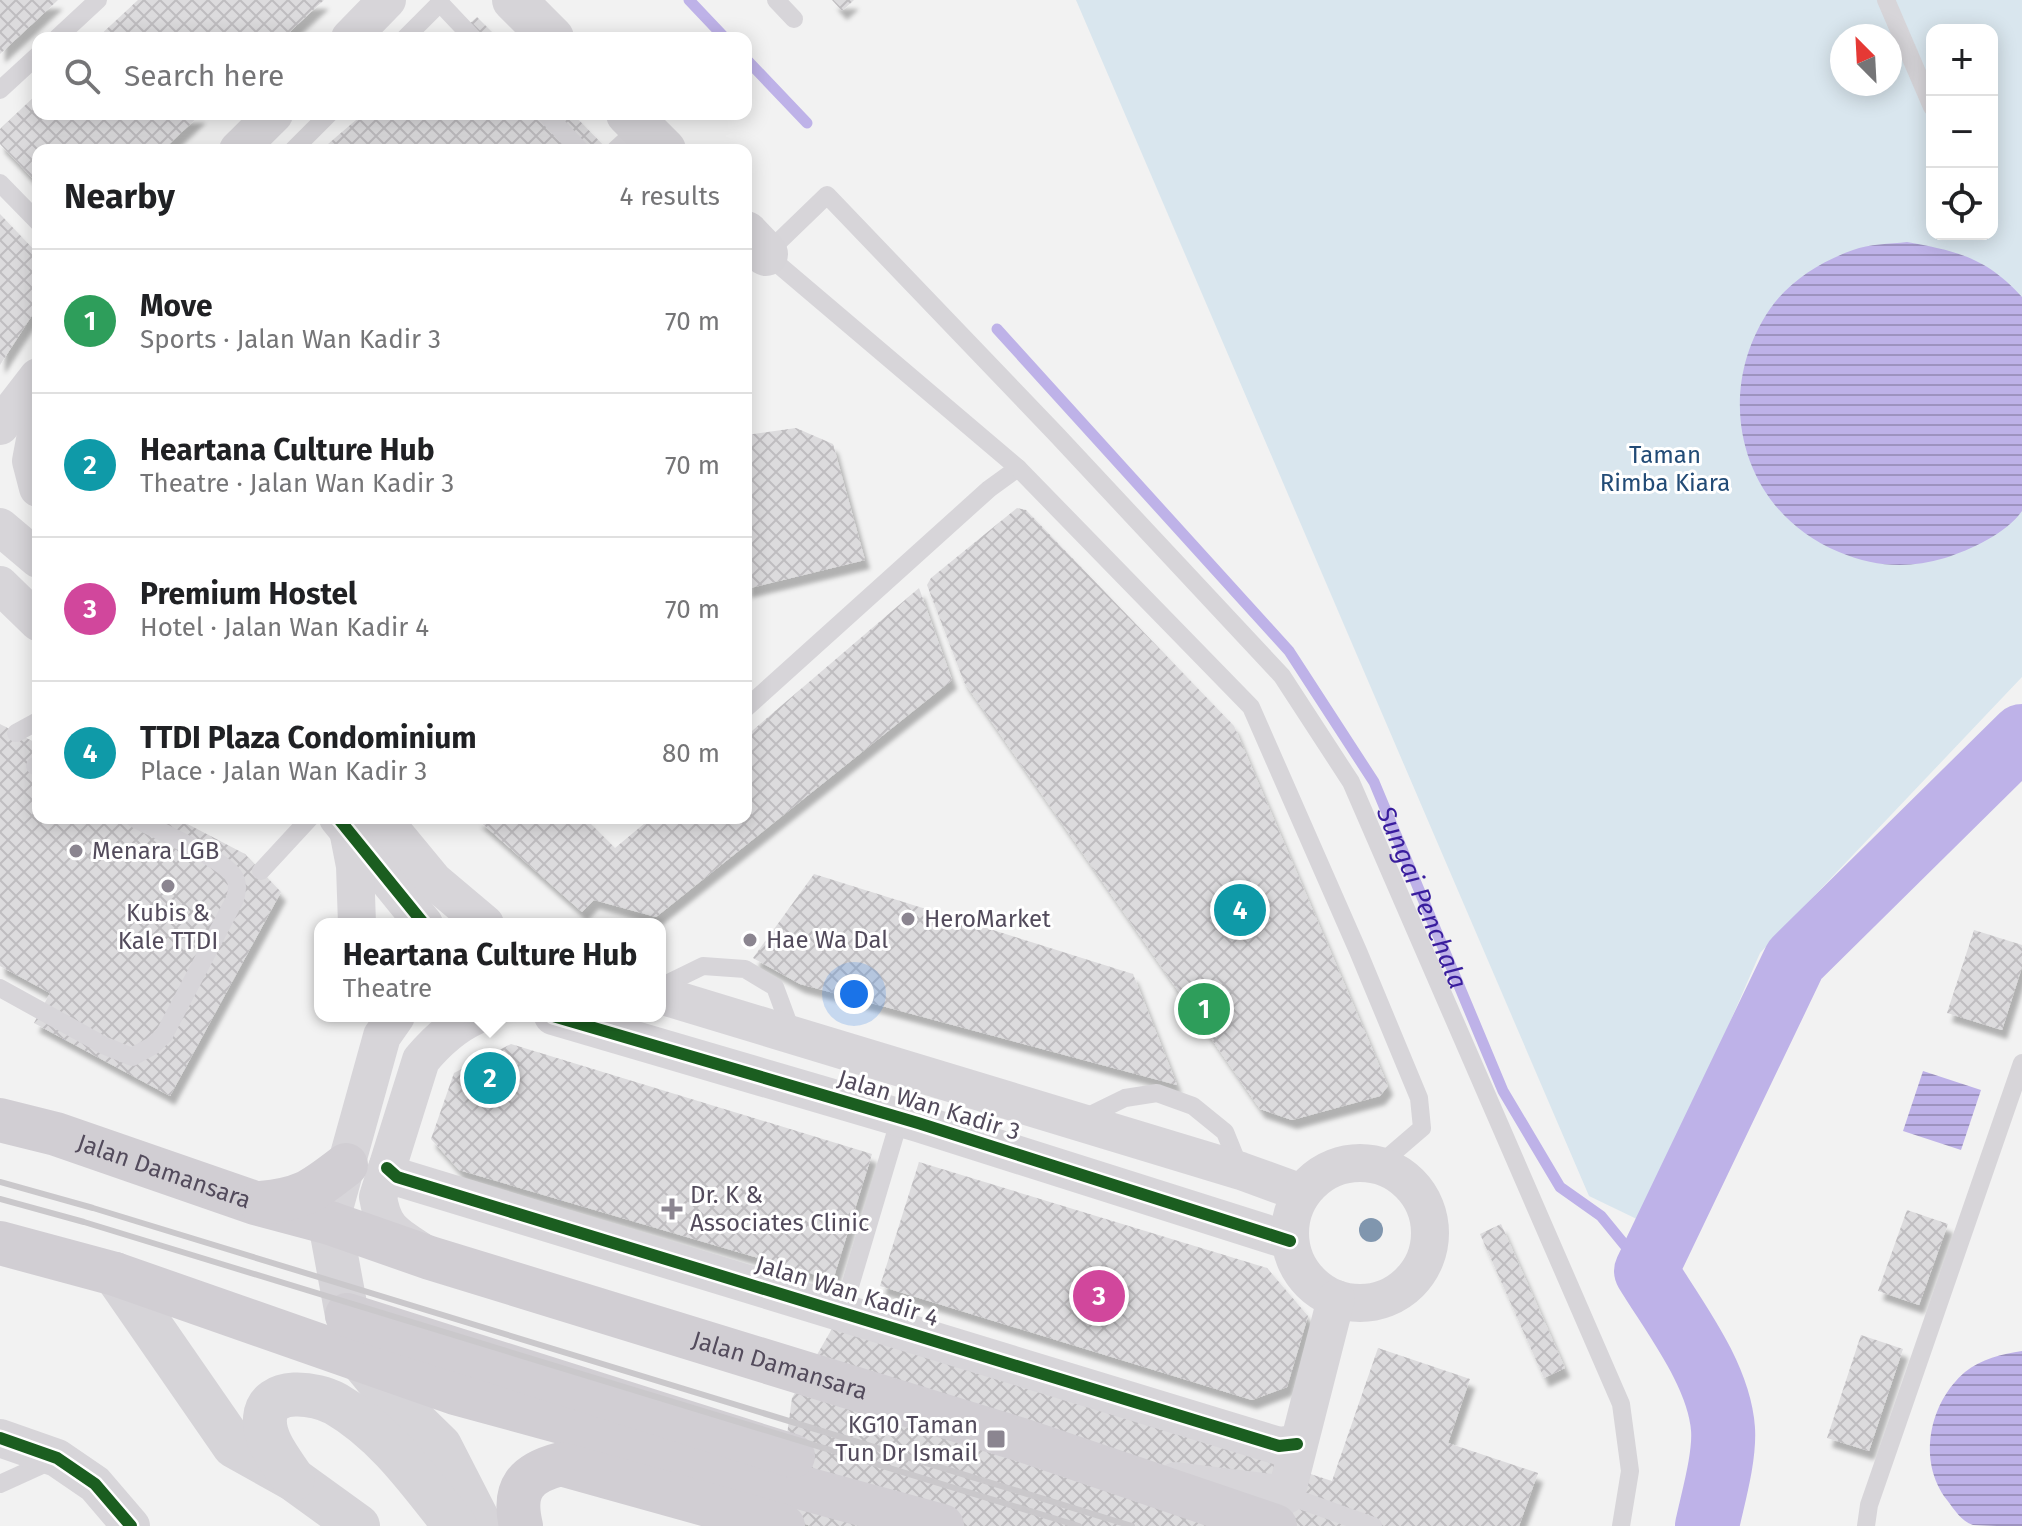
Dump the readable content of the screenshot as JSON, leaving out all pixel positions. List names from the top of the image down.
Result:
{
  "streets": {
    "main road": ["Jalan Damansara"],
    "street": ["Jalan Wan Kadir 3", "Jalan Wan Kadir 4"]
  },
  "water": ["Sungai Penchala"],
  "parks": ["Taman Rimba Kiara"],
  "places": {
    "other": [
      "Menara LGB",
      "Kubis & Kale TTDI",
      "HeroMarket",
      "Hae Wa Dal"
    ],
    "health": ["Dr. K & Associates Clinic"],
    "transit": ["KG10 Taman Tun Dr Ismail"]
  },
  "north": "top left",
  "page": {
    "map_buttons": ["+", "−"],
    "search": "Search here",
    "heading": ["Nearby", "4 results"],
    "list": [
      {
        "mark": "1",
        "name": "Move",
        "note": "Sports · Jalan Wan Kadir 3",
        "value": "70 m"
      },
      {
        "mark": "2",
        "name": "Heartana Culture Hub",
        "note": "Theatre · Jalan Wan Kadir 3",
        "value": "70 m"
      },
      {
        "mark": "3",
        "name": "Premium Hostel",
        "note": "Hotel · Jalan Wan Kadir 4",
        "value": "70 m"
      },
      {
        "mark": "4",
        "name": "TTDI Plaza Condominium",
        "note": "Place · Jalan Wan Kadir 3",
        "value": "80 m"
      }
    ],
    "pins": [
      "4",
      "1",
      "2",
      "3"
    ],
    "popup": ["Heartana Culture Hub", "Theatre"]
  }
}
